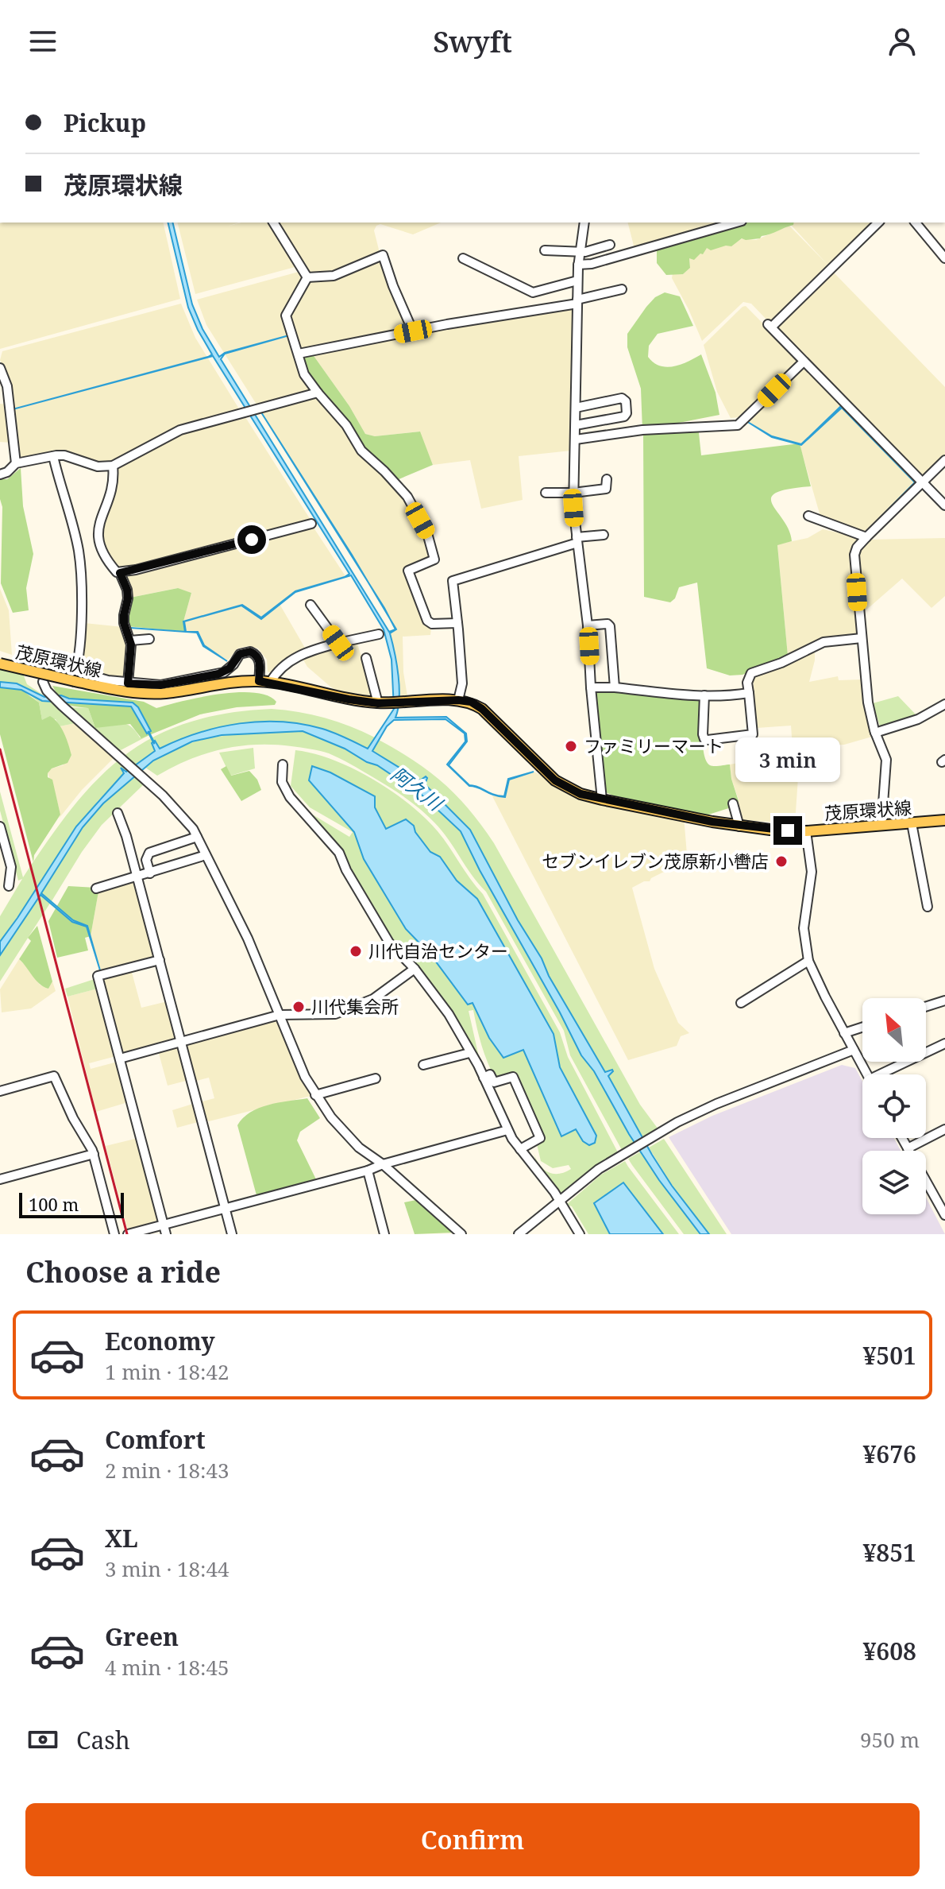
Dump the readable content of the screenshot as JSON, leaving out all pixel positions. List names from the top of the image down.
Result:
{
  "streets": {
    "main road": ["茂原環状線"]
  },
  "water": ["阿久川"],
  "places": [
    "ファミリーマート",
    "セブンイレブン茂原新小轡店",
    "川代自治センター",
    "川代集会所"
  ],
  "scale_bar": "100 m",
  "north": "top left",
  "page": {
    "header": "Swyft",
    "banner": ["Pickup", "茂原環状線"],
    "bubble": "3 min",
    "scale": "100 m",
    "heading": "Choose a ride",
    "list": [
      {
        "name": "Economy",
        "note": "1 min · 18:42",
        "value": "¥501"
      },
      {
        "name": "Comfort",
        "note": "2 min · 18:43",
        "value": "¥676"
      },
      {
        "name": "XL",
        "note": "3 min · 18:44",
        "value": "¥851"
      },
      {
        "name": "Green",
        "note": "4 min · 18:45",
        "value": "¥608"
      }
    ],
    "pay": ["Cash", "950 m"],
    "buttons": "Confirm"
  }
}
